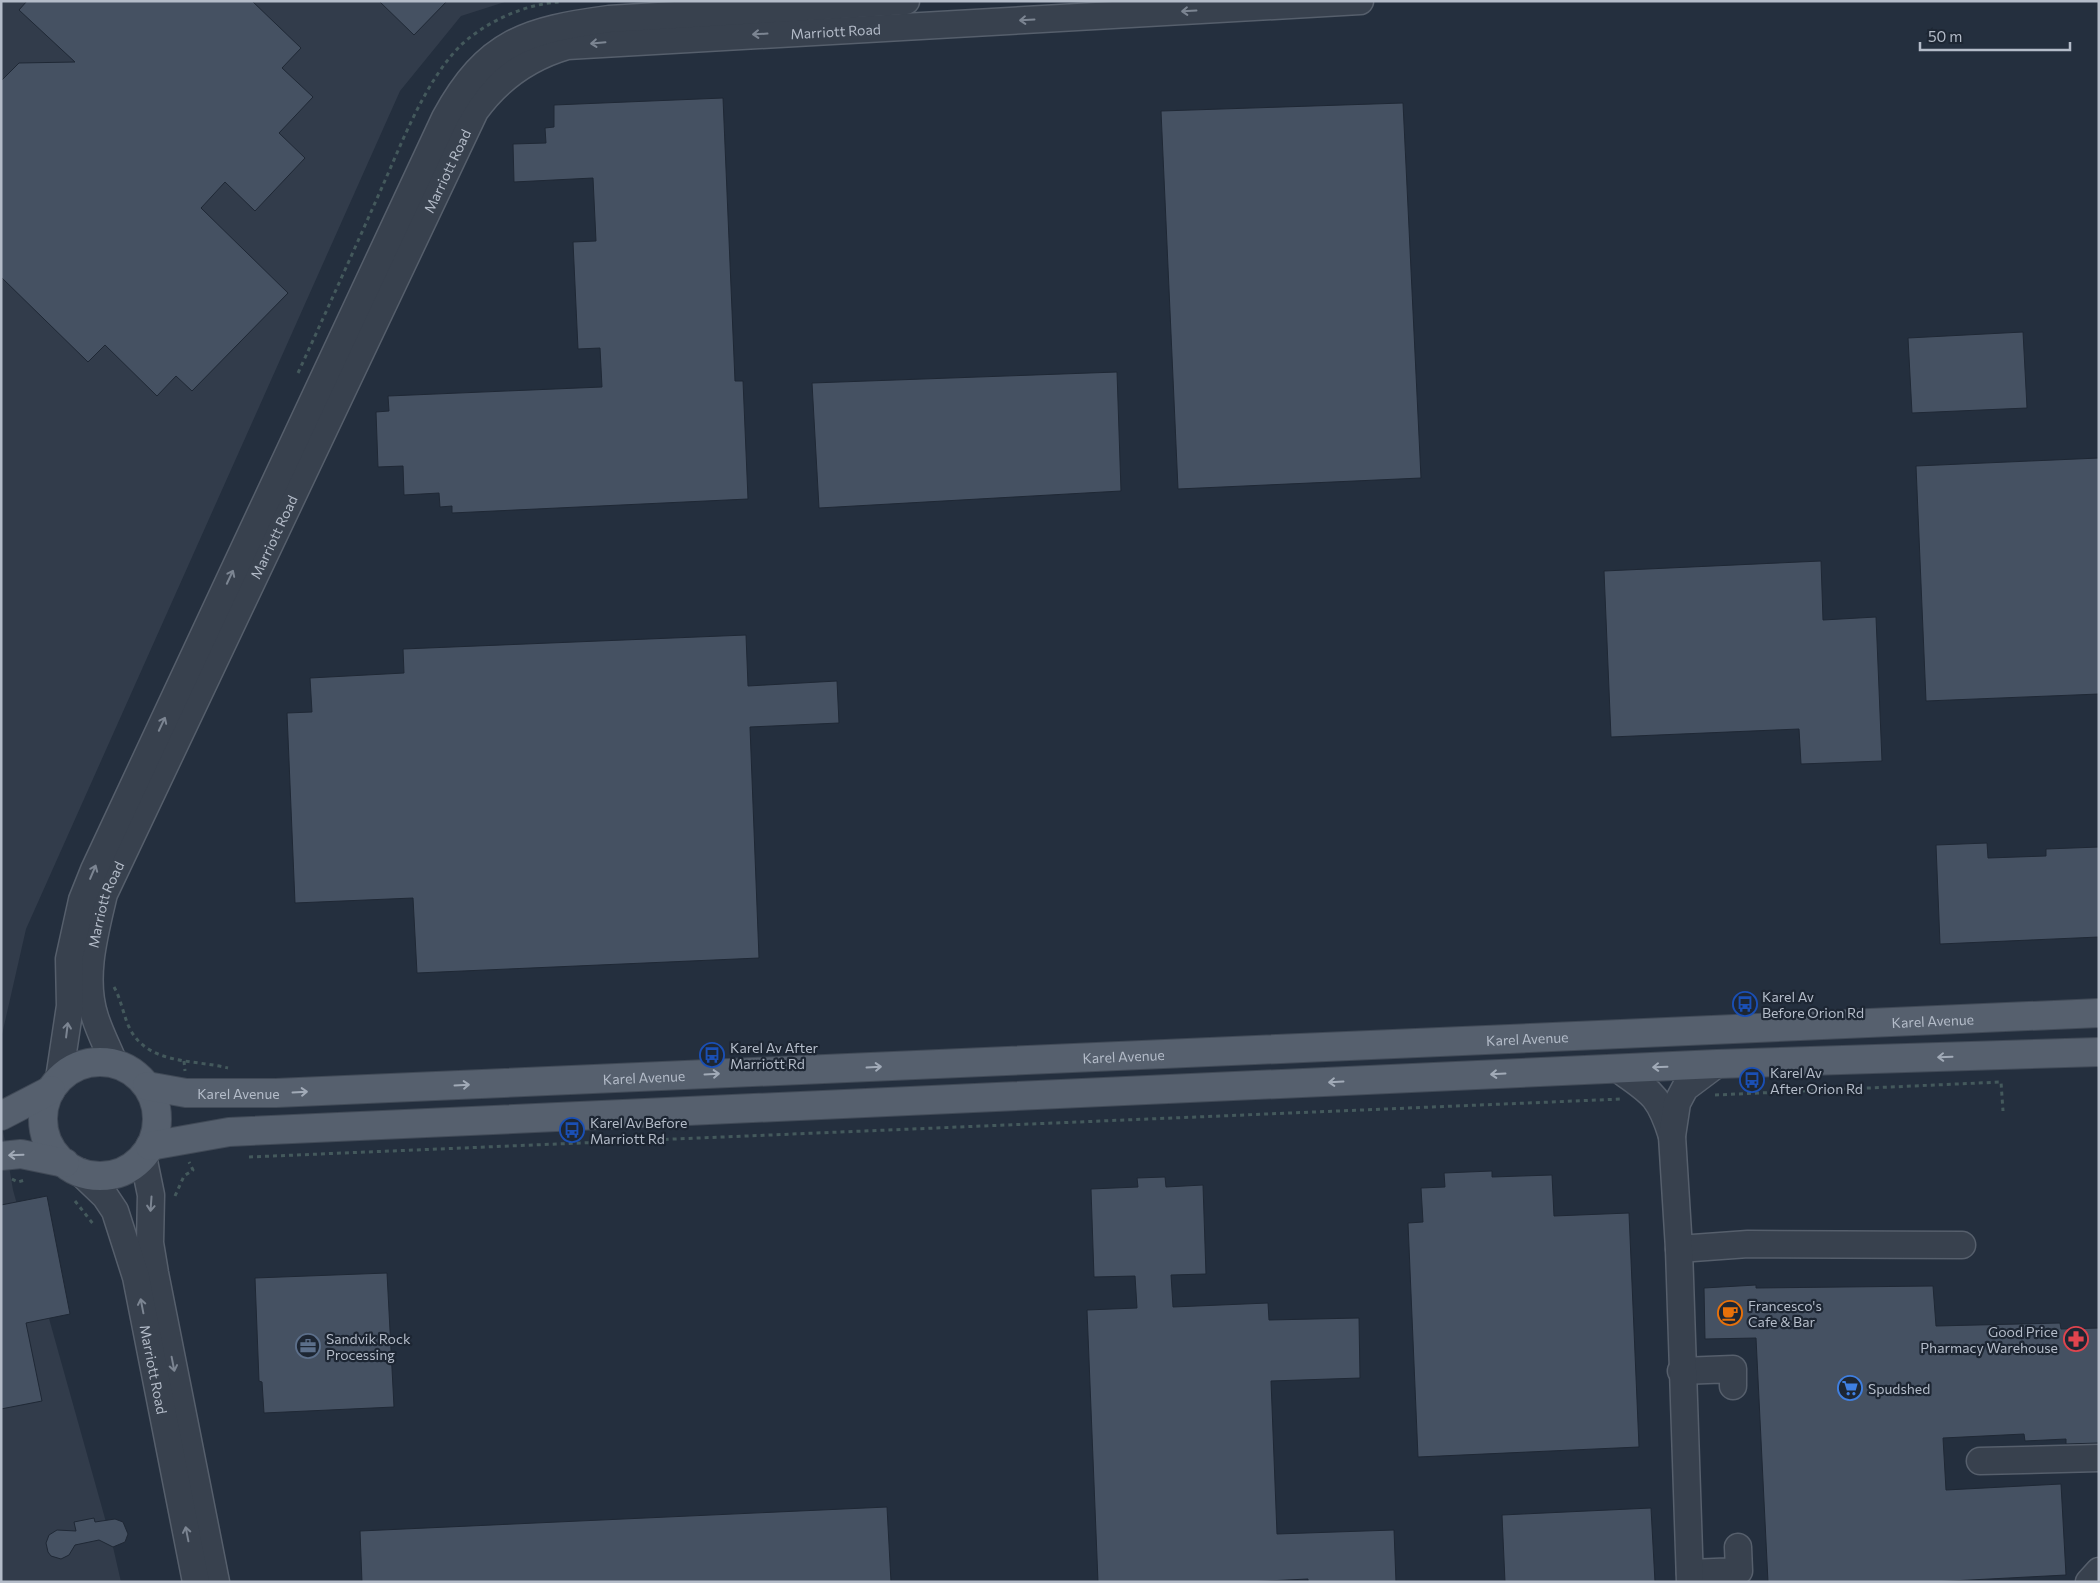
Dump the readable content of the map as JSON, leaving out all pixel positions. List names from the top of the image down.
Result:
{
  "streets": {
    "main road": ["Karel Avenue"],
    "street": ["Marriott Road"]
  },
  "crossings": [
    ["Marriott Road", "Karel Avenue"]
  ],
  "places": {
    "bus stop": [
      "Karel Av Before Orion Rd",
      "Karel Av After Marriott Rd",
      "Karel Av After Orion Rd",
      "Karel Av Before Marriott Rd"
    ],
    "cafe": ["Francesco's Cafe & Bar"],
    "pharmacy": ["Good Price Pharmacy Warehouse"],
    "office": ["Sandvik Rock Processing"],
    "supermarket": ["Spudshed"]
  },
  "scale_bar": "50 m"
}
